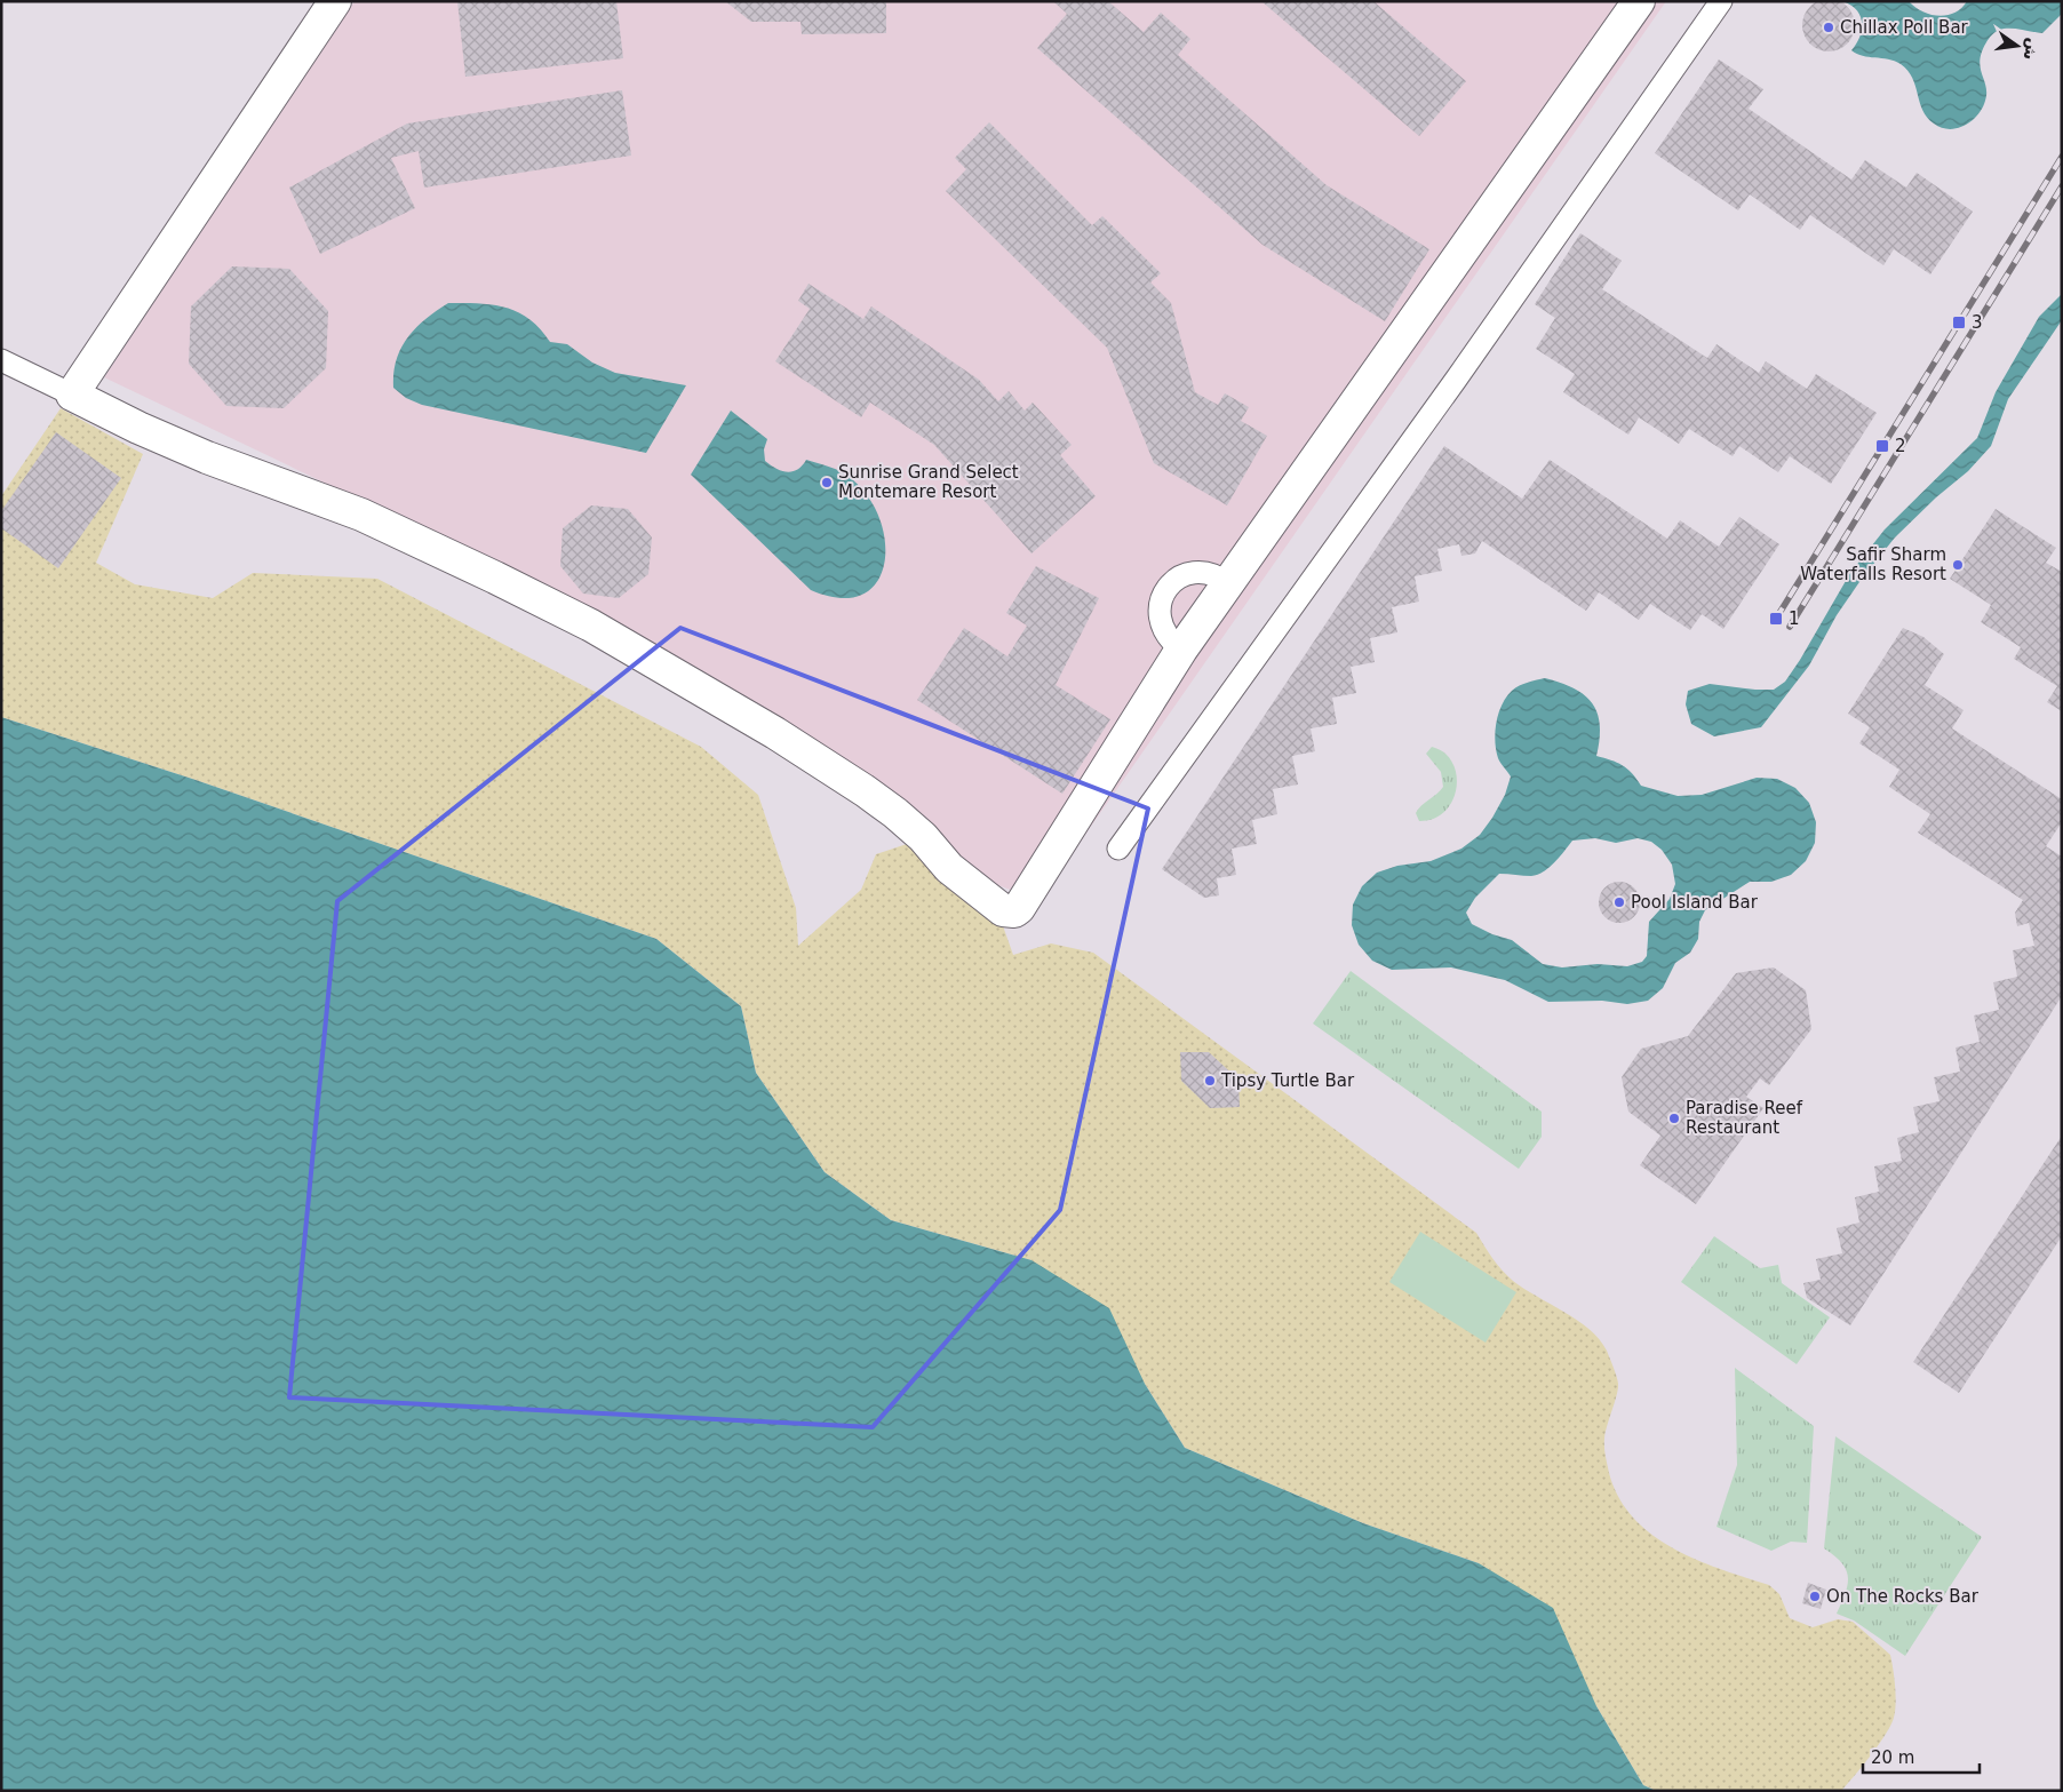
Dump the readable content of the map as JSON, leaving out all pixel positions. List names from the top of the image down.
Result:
{
  "places": {
    "other": [
      "Chillax Poll Bar",
      "Sunrise Grand Select Montemare Resort",
      "Safir Sharm Waterfalls Resort",
      "Pool Island Bar",
      "Tipsy Turtle Bar",
      "Paradise Reef Restaurant",
      "On The Rocks Bar"
    ],
    "transit": ["3", "2", "1"]
  },
  "scale_bar": "20 m",
  "north": "right"
}
